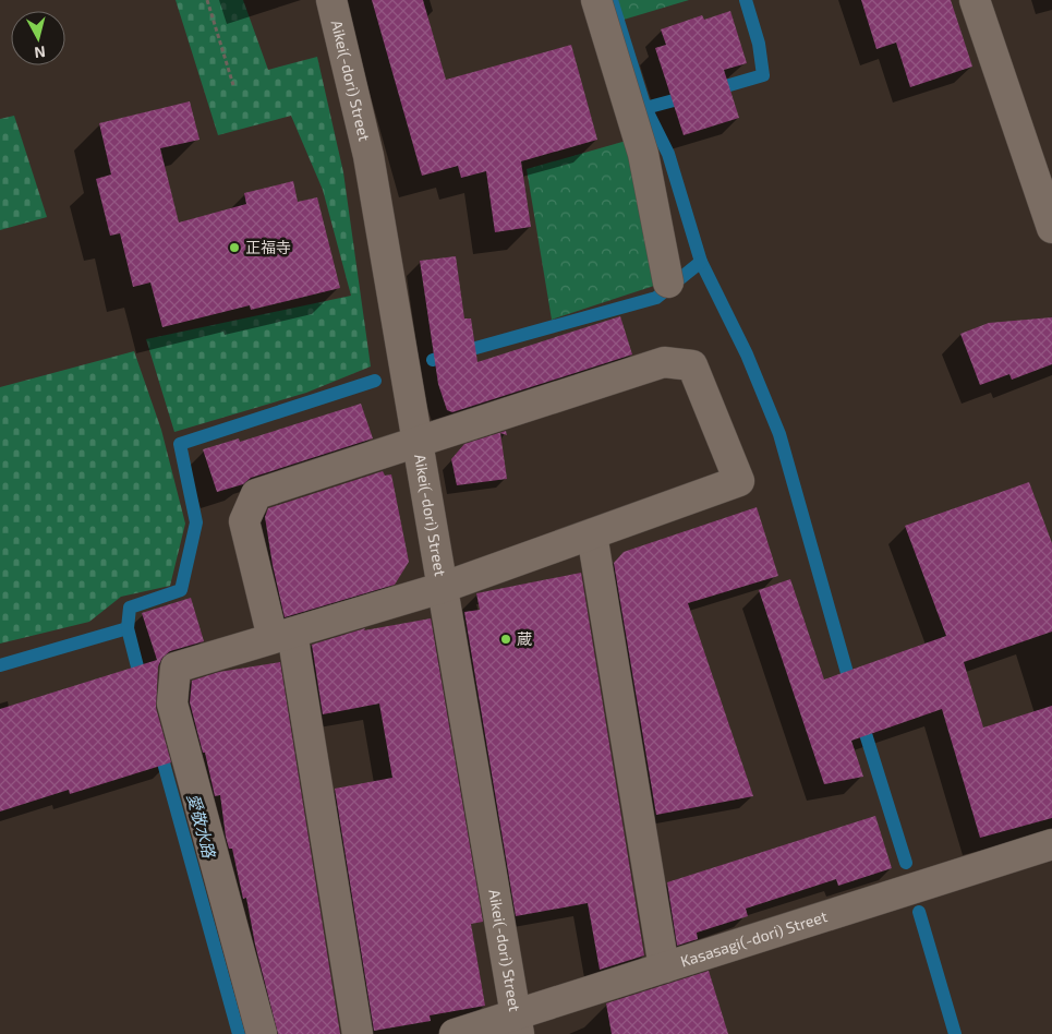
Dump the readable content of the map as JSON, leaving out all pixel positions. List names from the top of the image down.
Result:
{
  "streets": {
    "street": ["Aikei(-dori) Street", "Kasasagi(-dori) Street"]
  },
  "crossings": [
    ["Aikei(-dori) Street", "Kasasagi(-dori) Street"]
  ],
  "water": ["愛敬水路"],
  "places": ["正福寺", "蔵"],
  "north": "bottom"
}
